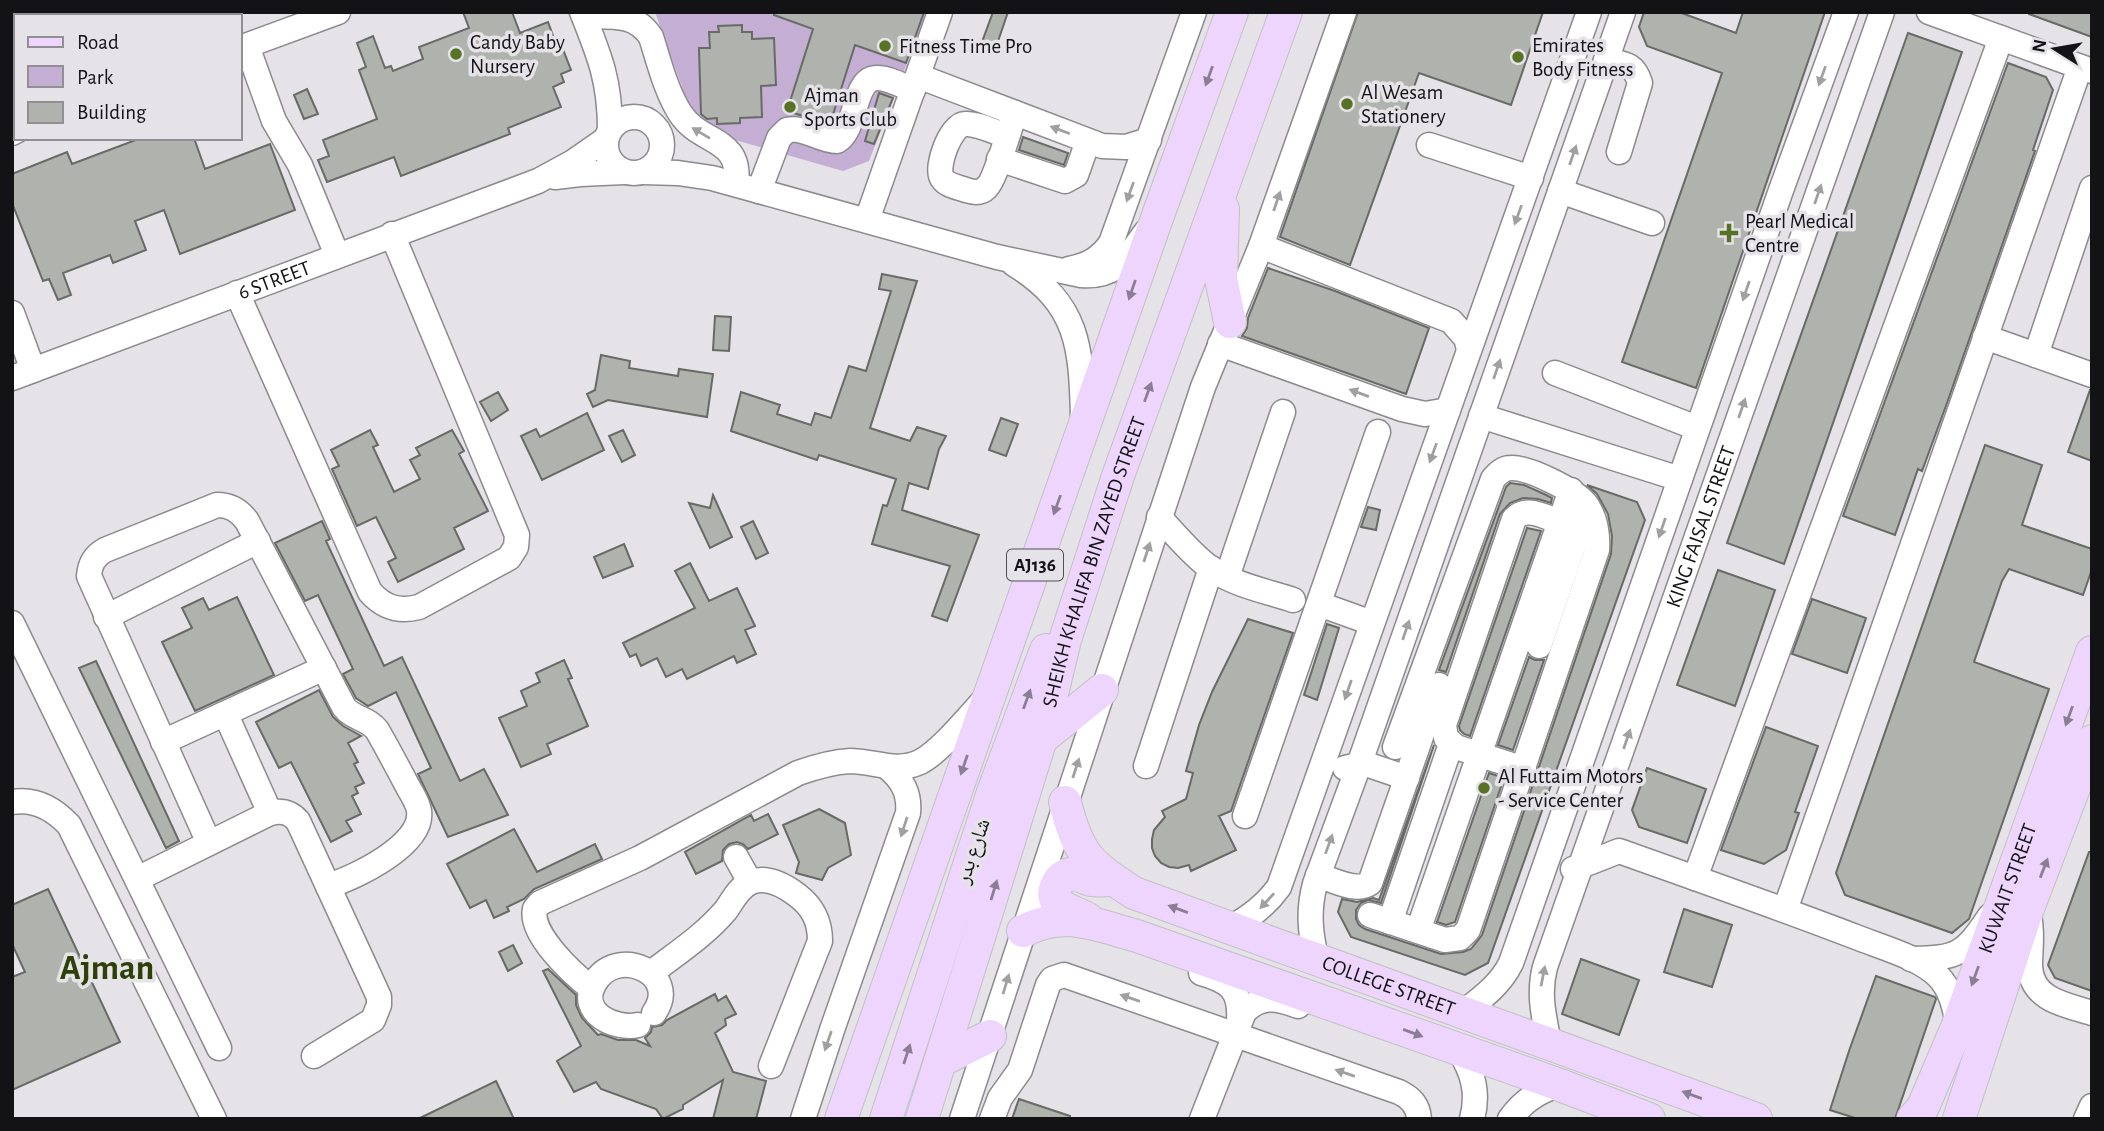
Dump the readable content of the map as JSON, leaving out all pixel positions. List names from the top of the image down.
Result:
{
  "streets": {
    "main road": [
      "SHEIKH KHALIFA BIN ZAYED STREET",
      "AJ136",
      "شارع بدر",
      "KUWAIT STREET",
      "COLLEGE STREET"
    ],
    "street": ["6 STREET", "KING FAISAL STREET"]
  },
  "crossings": [
    ["KING FAISAL STREET", "COLLEGE STREET"],
    ["SHEIKH KHALIFA BIN ZAYED STREET", "شارع بدر"]
  ],
  "districts": ["Ajman"],
  "places": {
    "other": [
      "Fitness Time Pro",
      "Candy Baby Nursery",
      "Emirates Body Fitness",
      "Al Wesam Stationery",
      "Ajman Sports Club",
      "Al Futtaim Motors - Service Center"
    ],
    "health": ["Pearl Medical Centre"]
  },
  "legend": ["Road", "Park", "Building"],
  "north": "left"
}
